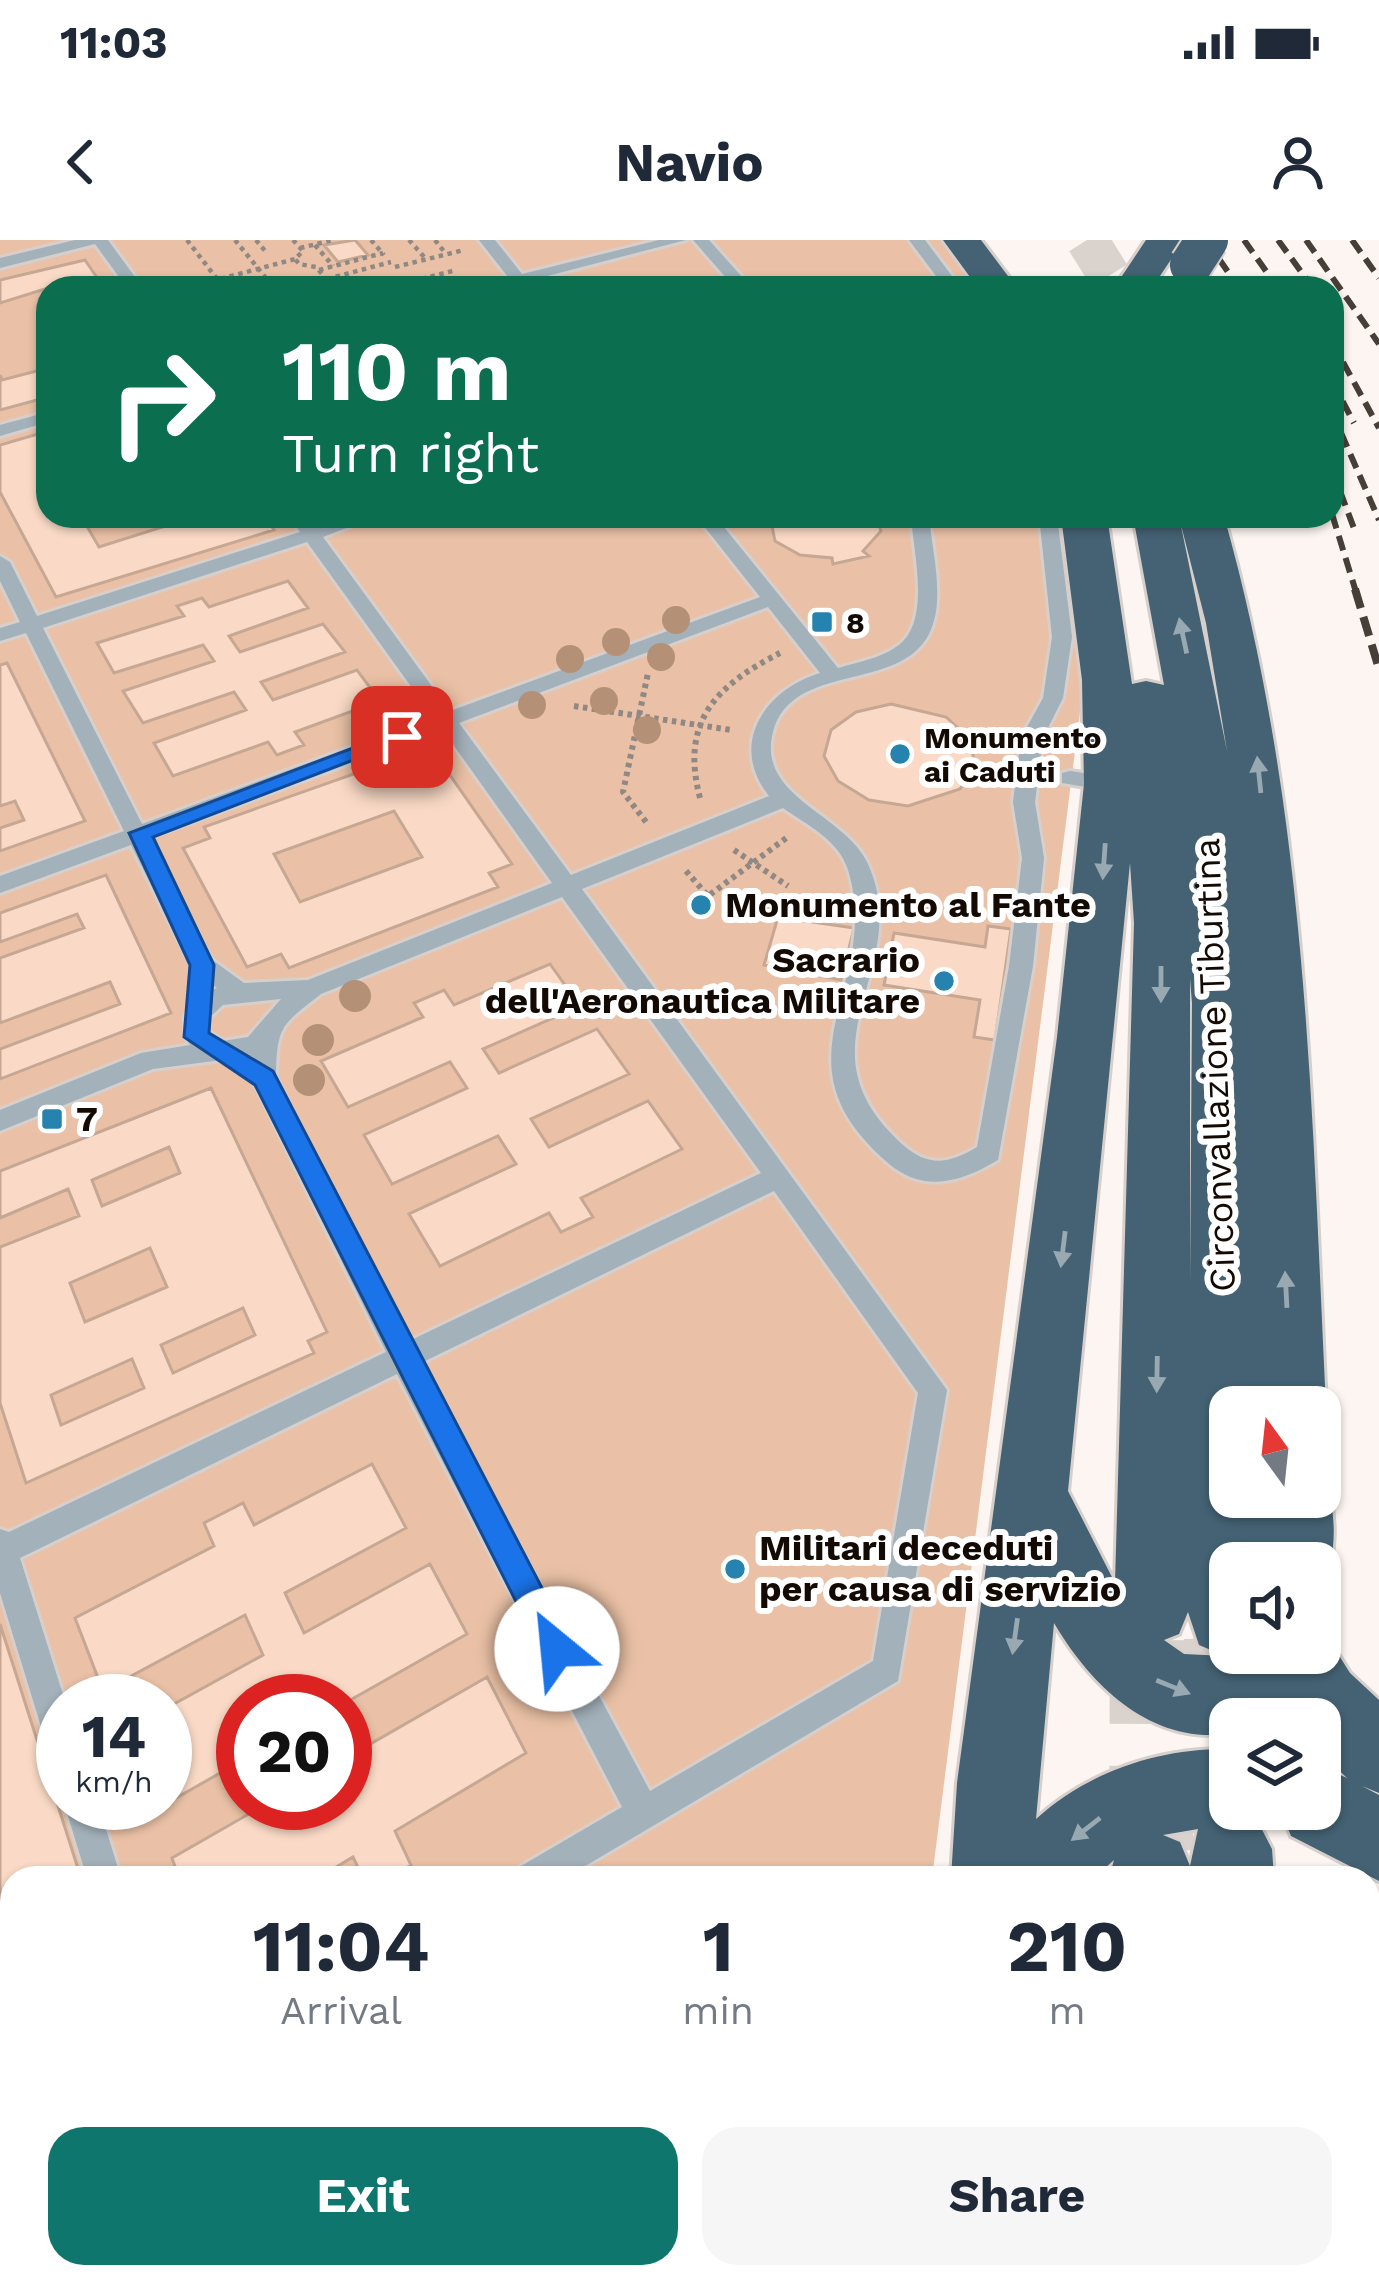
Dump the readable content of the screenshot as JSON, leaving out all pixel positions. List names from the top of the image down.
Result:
{
  "streets": {
    "highway": ["Circonvallazione Tiburtina"]
  },
  "places": {
    "transit": ["8", "7"],
    "other": [
      "Monumento ai Caduti",
      "Monumento al Fante",
      "Sacrario dell'Aeronautica Militare",
      "Militari deceduti per causa di servizio"
    ]
  },
  "north": "top",
  "page": {
    "status": "11:03",
    "header": "Navio",
    "turn": ["110 m", "Turn right"],
    "speed": "14 km/h",
    "limit": "20",
    "eta": [
      "11:04",
      "Arrival",
      "1",
      "min",
      "210",
      "m"
    ],
    "buttons": ["Exit", "Share"]
  }
}
